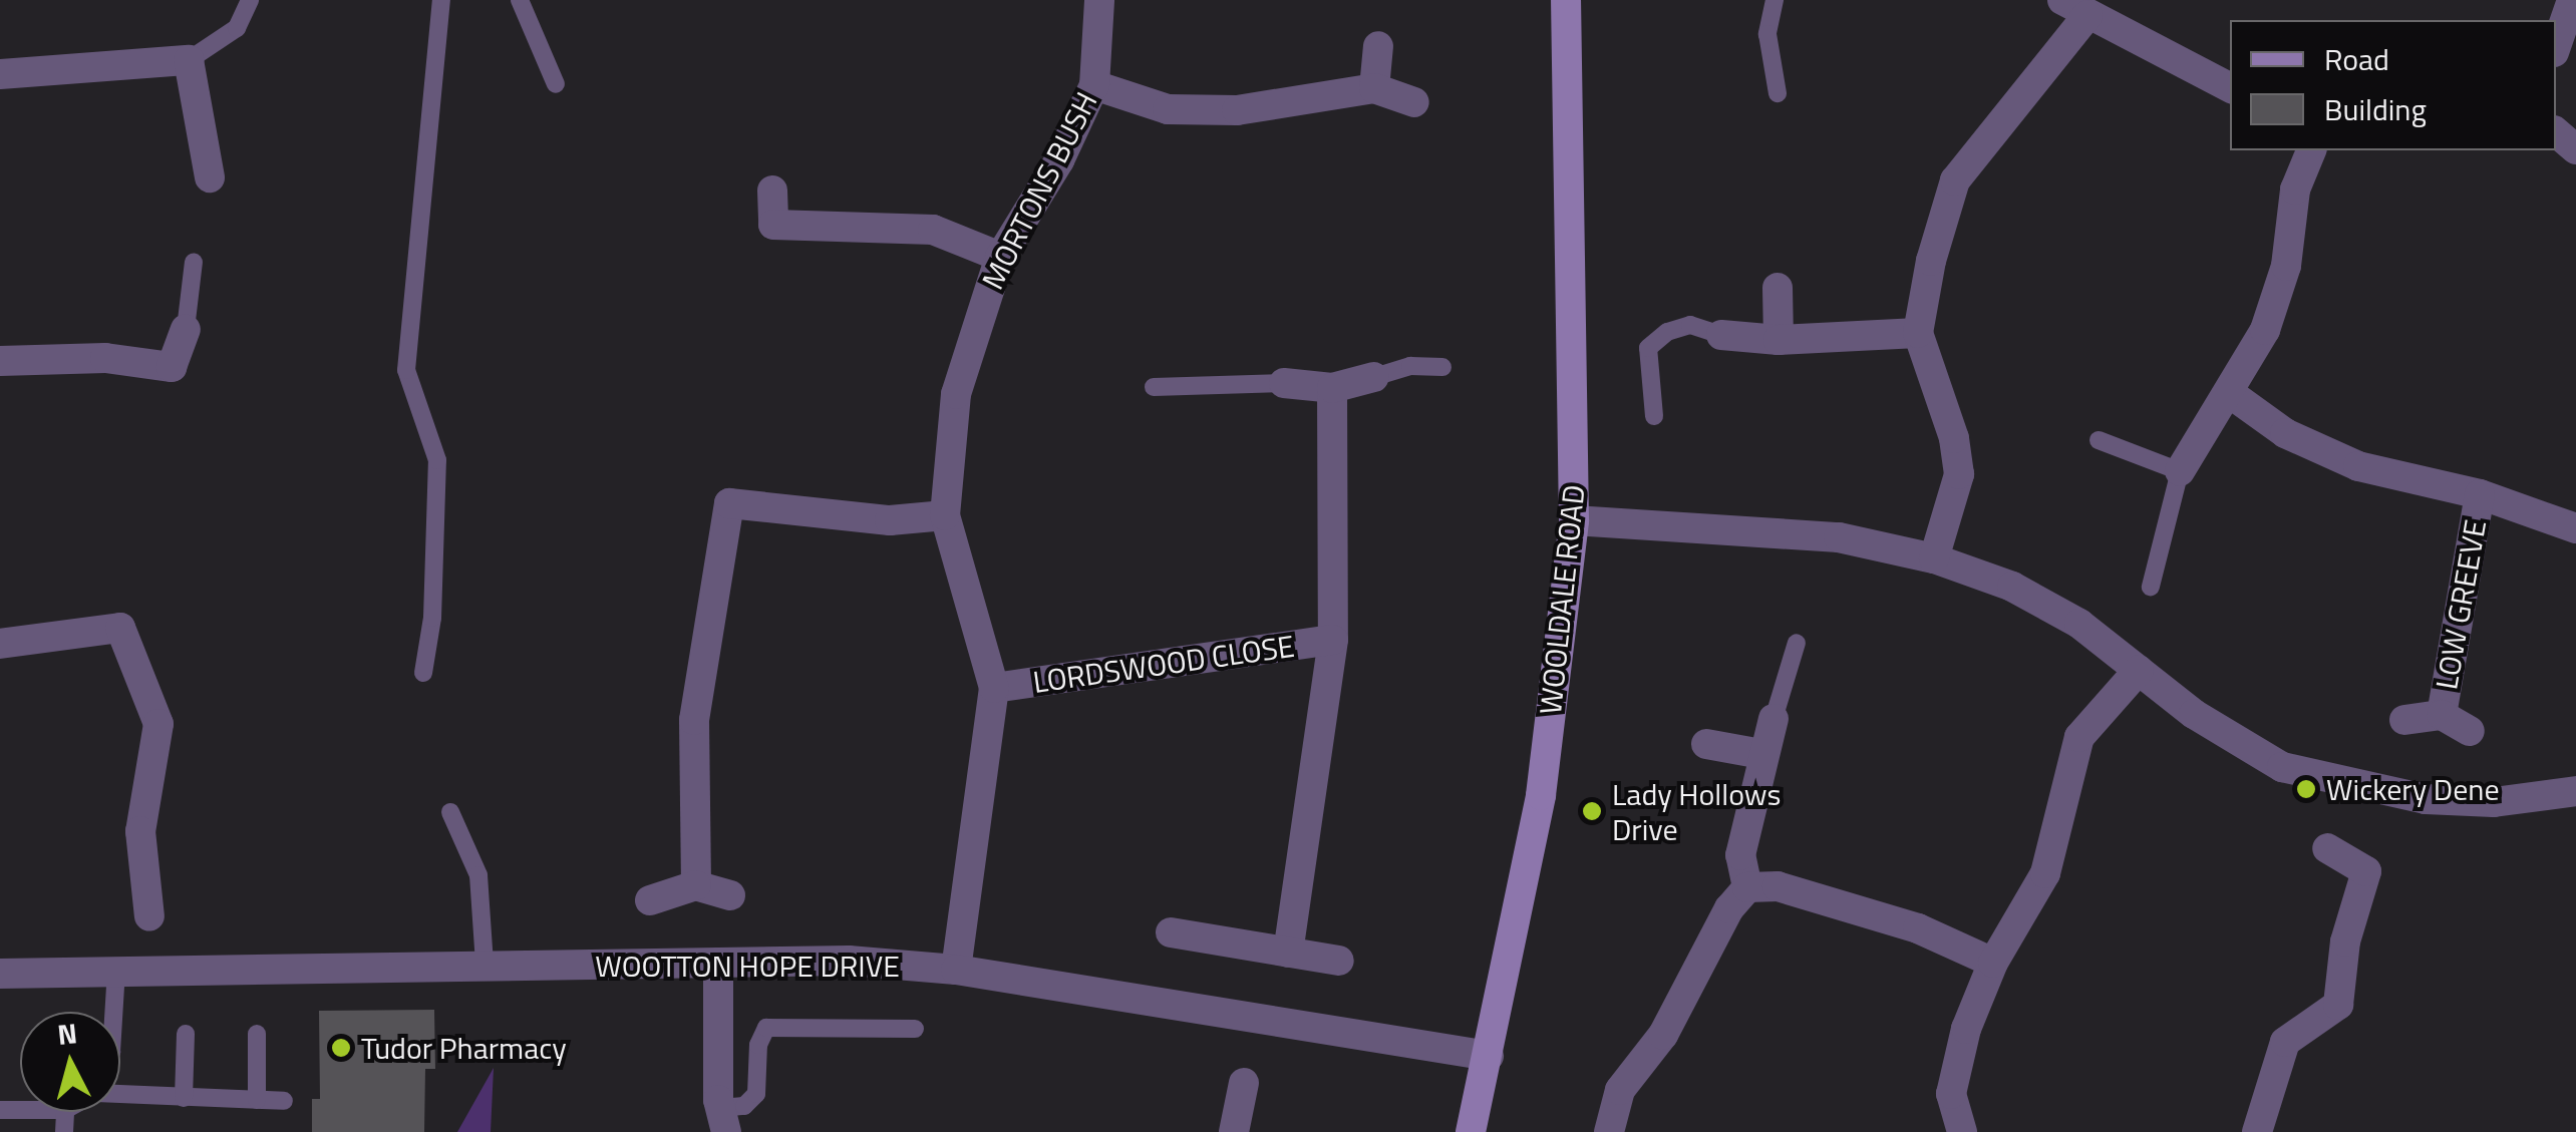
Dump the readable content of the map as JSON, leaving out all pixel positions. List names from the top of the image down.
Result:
{
  "streets": {
    "street": [
      "MORTONS BUSH",
      "WOOLDALE ROAD",
      "LOW GREEVE",
      "LORDSWOOD CLOSE",
      "WOOTTON HOPE DRIVE"
    ]
  },
  "crossings": [
    ["MORTONS BUSH", "LORDSWOOD CLOSE"],
    ["MORTONS BUSH", "WOOTTON HOPE DRIVE"],
    ["WOOLDALE ROAD", "WOOTTON HOPE DRIVE"]
  ],
  "places": ["Wickery Dene", "Lady Hollows Drive", "Tudor Pharmacy"],
  "legend": ["Road", "Building"],
  "north": "top"
}
